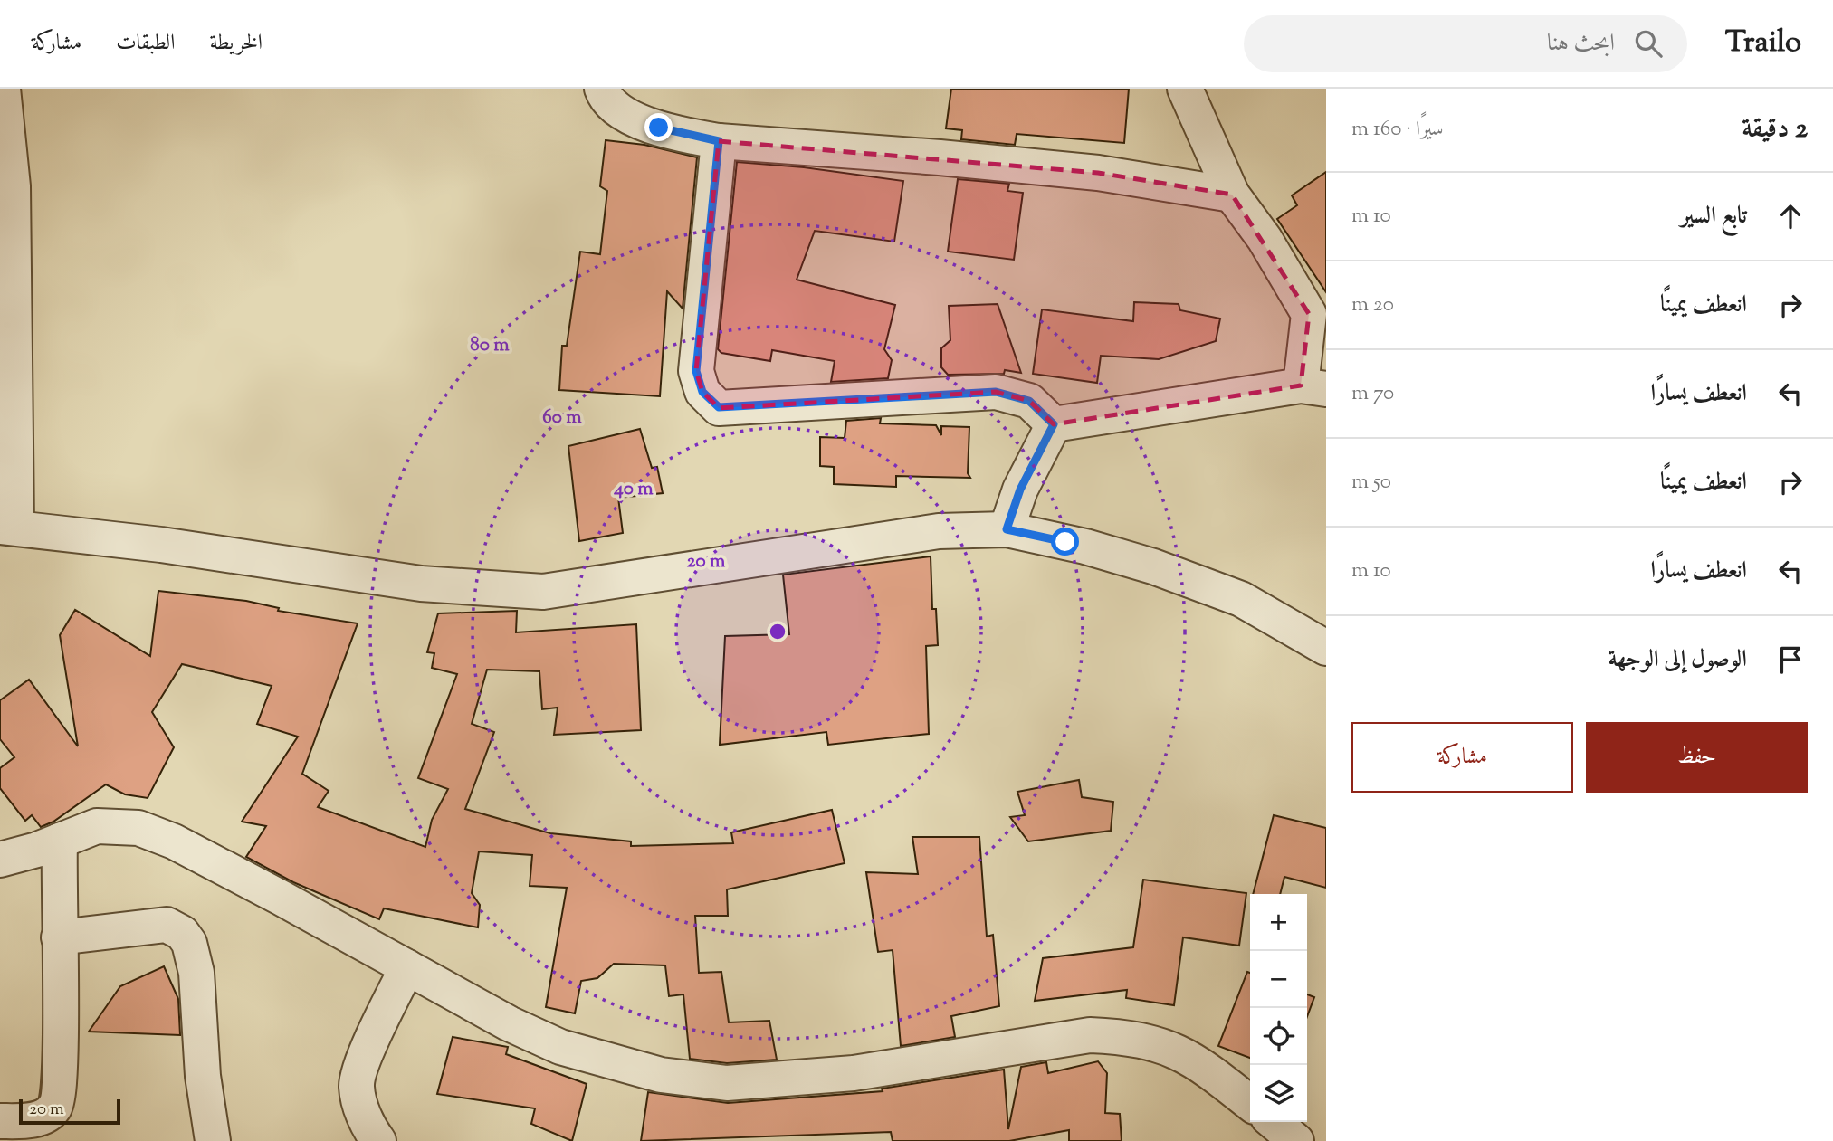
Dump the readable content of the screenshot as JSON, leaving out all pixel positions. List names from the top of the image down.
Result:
{
  "scale_bar": "20 m",
  "page": {
    "header": "Trailo",
    "search": "ابحث هنا",
    "nav": ["الخريطة", "الطبقات", "مشاركة"],
    "heading": ["2 دقيقة", "سيرًا · 160 m"],
    "list": [
      ["تابع السير", "10 m"],
      ["انعطف يمينًا", "20 m"],
      ["انعطف يسارًا", "70 m"],
      ["انعطف يمينًا", "50 m"],
      ["انعطف يسارًا", "10 m"],
      "الوصول إلى الوجهة"
    ],
    "buttons": ["حفظ", "مشاركة"],
    "map_buttons": ["+", "−"],
    "scale": "20 m"
  },
  "rings": [
    "80 m",
    "60 m",
    "40 m",
    "20 m"
  ]
}
